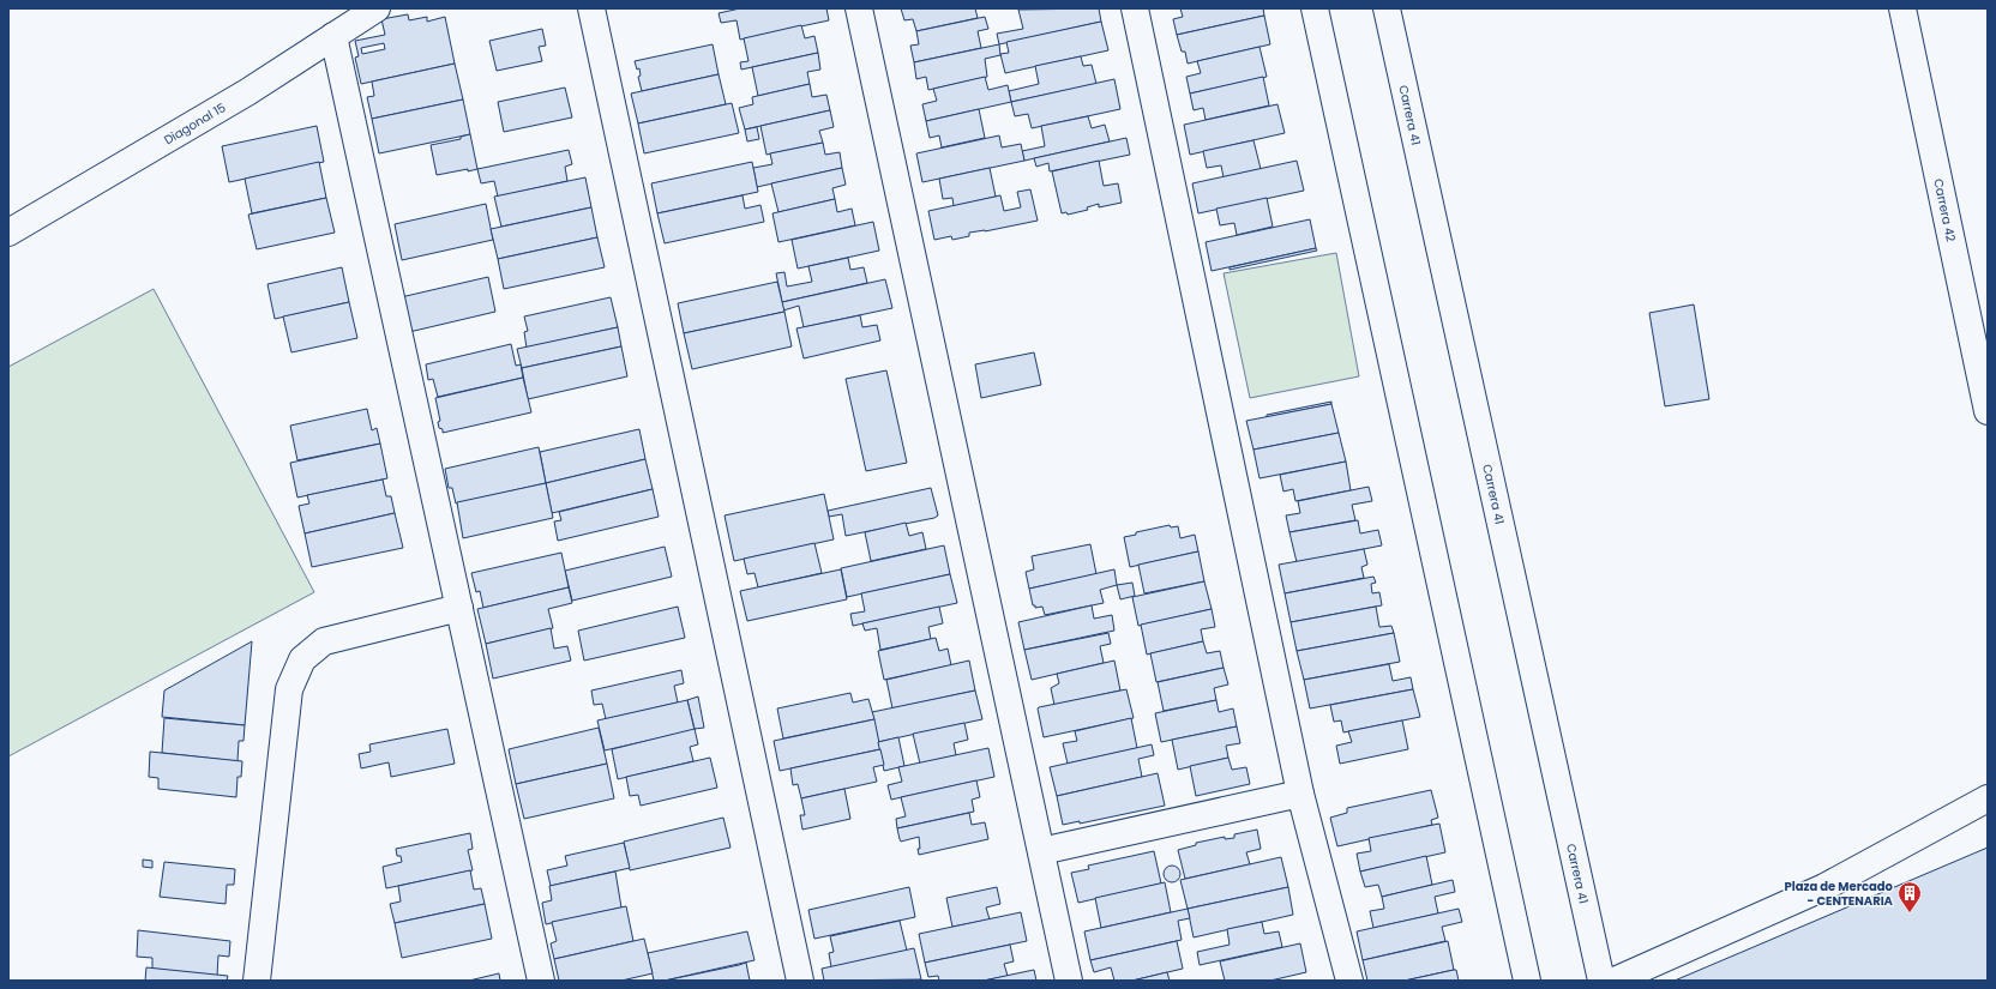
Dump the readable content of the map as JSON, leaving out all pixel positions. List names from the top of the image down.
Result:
{
  "streets": {
    "street": ["Carrera 41", "Diagonal 15", "Carrera 42"]
  },
  "places": {
    "building": ["Plaza de Mercado - CENTENARIA"]
  }
}
